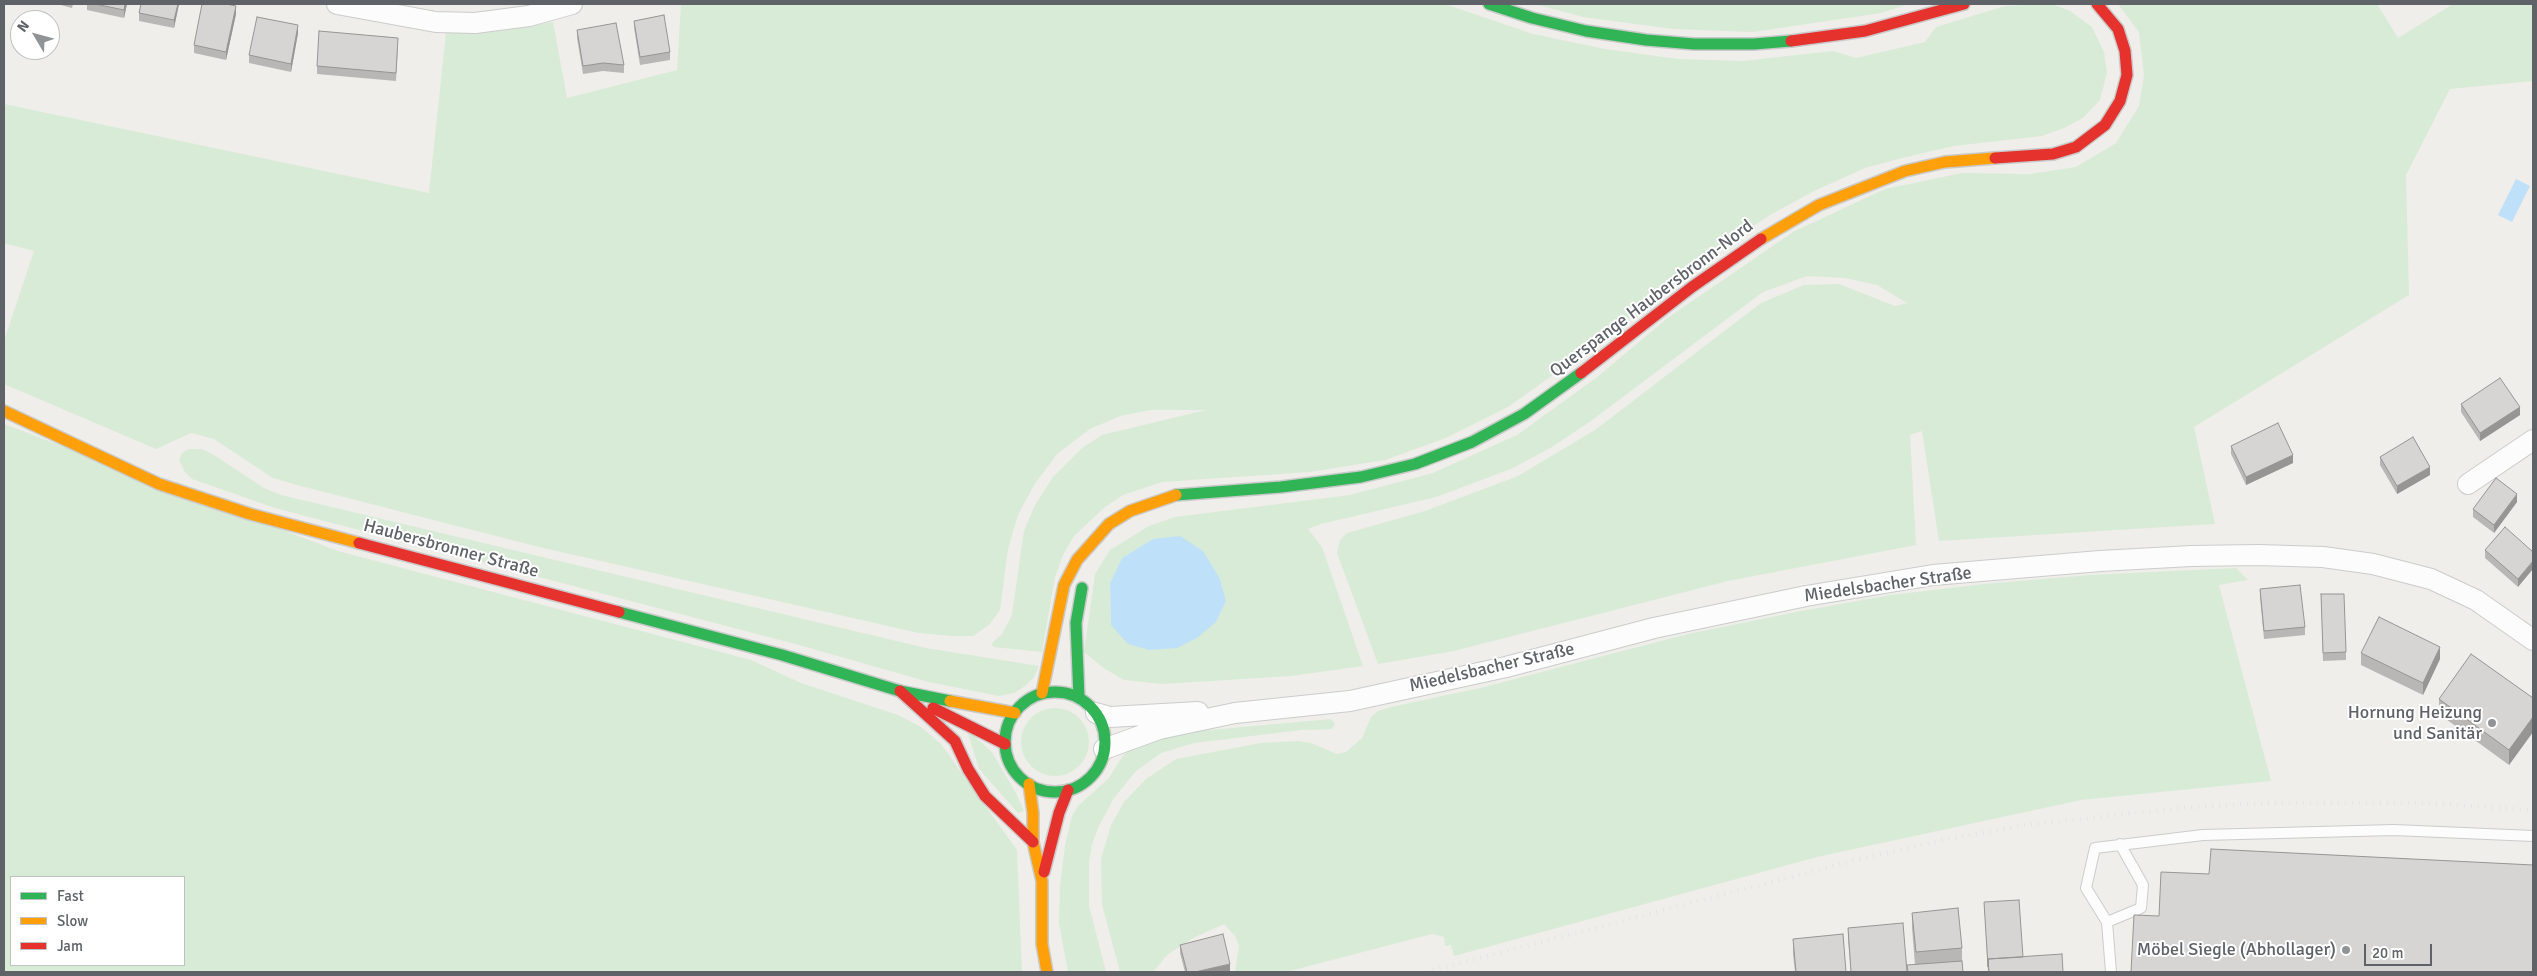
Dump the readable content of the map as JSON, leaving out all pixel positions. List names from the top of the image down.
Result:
{
  "streets": {
    "main road": ["Querspange Haubersbronn-Nord", "Haubersbronner Straße"],
    "street": ["Miedelsbacher Straße"]
  },
  "places": ["Hornung Heizung und Sanitär", "Möbel Siegle (Abhollager)"],
  "legend": ["Fast", "Slow", "Jam"],
  "scale_bar": "20 m",
  "north": "top left"
}
